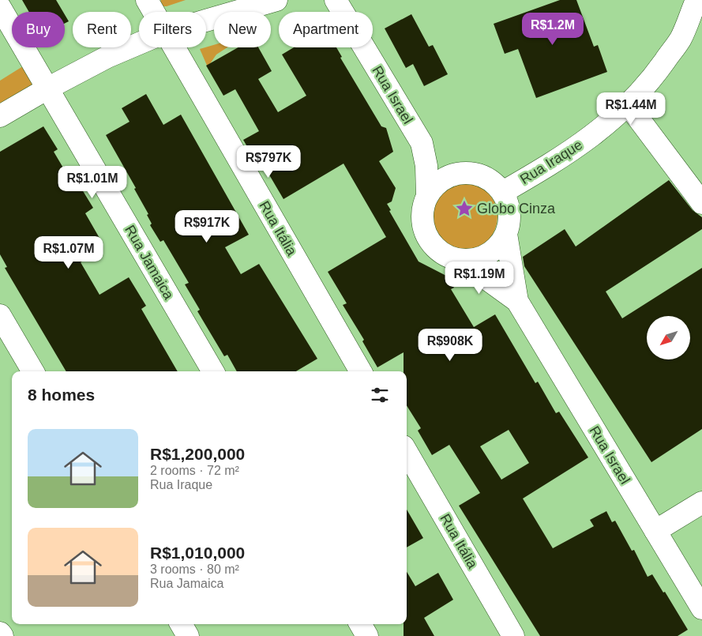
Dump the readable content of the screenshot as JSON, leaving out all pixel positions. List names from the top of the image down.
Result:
{
  "streets": {
    "street": [
      "Rua Israel",
      "Rua Iraque",
      "Rua Itália",
      "Rua Jamaica"
    ]
  },
  "crossings": [
    ["Rua Israel", "Rua Iraque"]
  ],
  "places": {
    "place": ["Globo Cinza"]
  },
  "north": "bottom left",
  "page": {
    "chip": [
      "Buy",
      "Rent",
      "Filters",
      "New",
      "Apartment"
    ],
    "price": [
      "R$1.2M",
      "R$1.44M",
      "R$797K",
      "R$1.01M",
      "R$917K",
      "R$1.07M",
      "R$1.19M",
      "R$908K"
    ],
    "heading": "8 homes",
    "list": [
      {
        "name": "R$1,200,000",
        "note": "2 rooms · 72 m² · Rua Iraque"
      },
      {
        "name": "R$1,010,000",
        "note": "3 rooms · 80 m² · Rua Jamaica"
      }
    ]
  }
}
